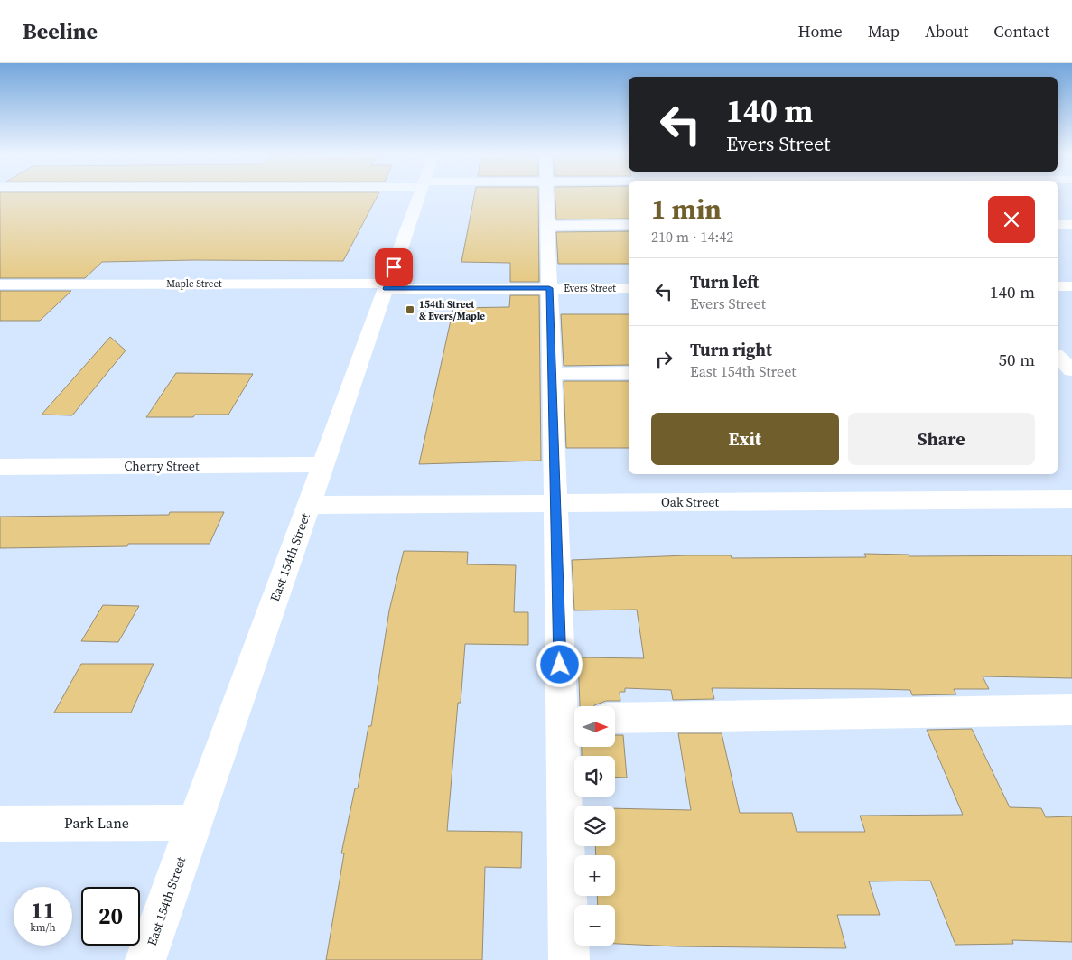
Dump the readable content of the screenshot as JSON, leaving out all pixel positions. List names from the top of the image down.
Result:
{
  "streets": {
    "street": [
      "Maple Street",
      "Evers Street",
      "Cherry Street",
      "Oak Street",
      "East 154th Street",
      "Park Lane"
    ]
  },
  "crossings": [
    ["Maple Street", "Evers Street"],
    ["Maple Street", "East 154th Street"],
    ["Evers Street", "East 154th Street"],
    ["Cherry Street", "East 154th Street"],
    ["Oak Street", "East 154th Street"],
    ["East 154th Street", "Park Lane"]
  ],
  "places": {
    "transit": ["154th Street & Evers/Maple"]
  },
  "north": "right",
  "page": {
    "header": "Beeline",
    "nav": [
      "Home",
      "Map",
      "About",
      "Contact"
    ],
    "turn": ["140 m", "Evers Street"],
    "heading": ["1 min", "210 m · 14:42"],
    "list": [
      {
        "name": "Turn left",
        "note": "Evers Street",
        "value": "140 m"
      },
      {
        "name": "Turn right",
        "note": "East 154th Street",
        "value": "50 m"
      }
    ],
    "buttons": ["Exit", "Share"],
    "map_buttons": ["+", "−"],
    "speed": "11 km/h",
    "limit": "20"
  }
}
